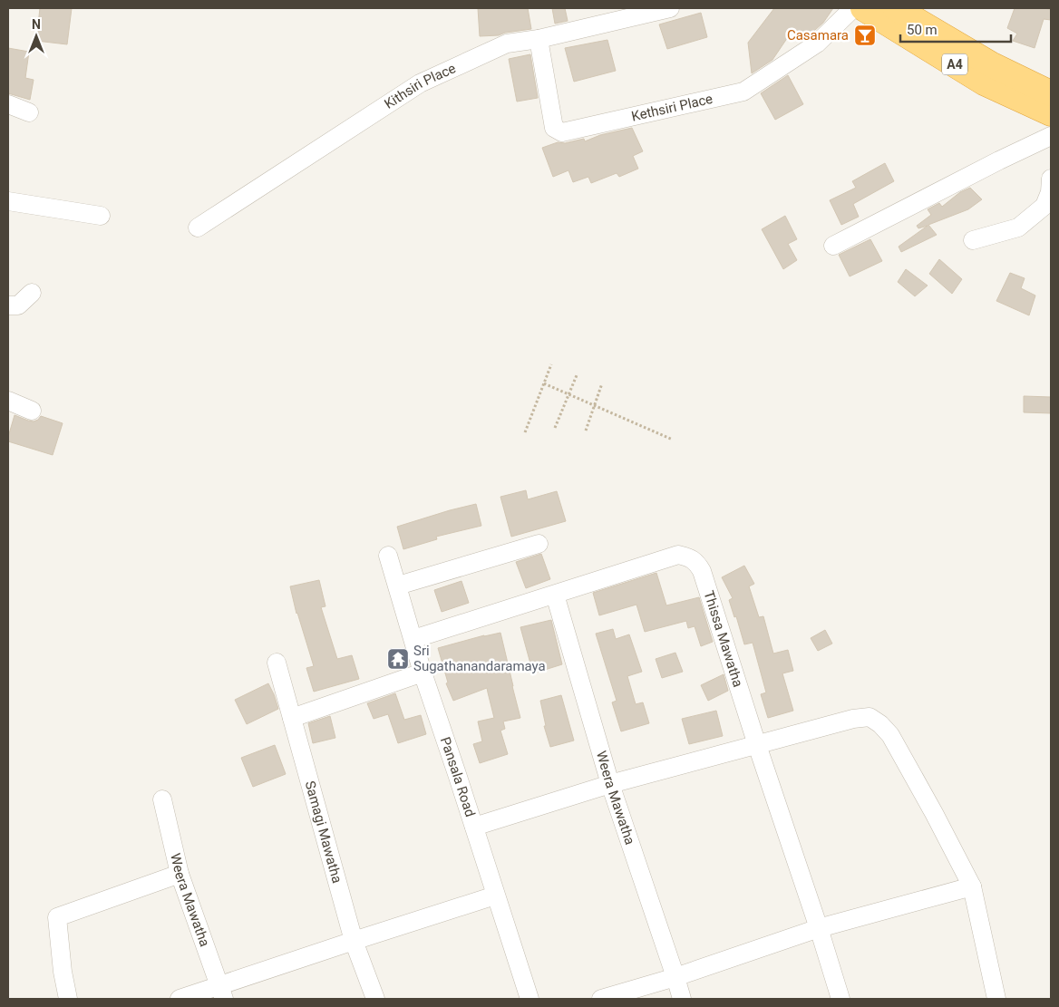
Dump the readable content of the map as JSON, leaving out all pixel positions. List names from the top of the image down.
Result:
{
  "streets": {
    "highway": ["A4"],
    "street": [
      "Kithsiri Place",
      "Kethsiri Place",
      "Thissa Mawatha",
      "Pansala Road",
      "Weera Mawatha",
      "Samagi Mawatha"
    ]
  },
  "crossings": [
    ["Kithsiri Place", "Kethsiri Place"],
    ["Thissa Mawatha", "Pansala Road"],
    ["Thissa Mawatha", "Weera Mawatha"]
  ],
  "places": {
    "bar": ["Casamara"],
    "temple": ["Sri Sugathanandaramaya"]
  },
  "scale_bar": "50 m",
  "north": "top"
}
